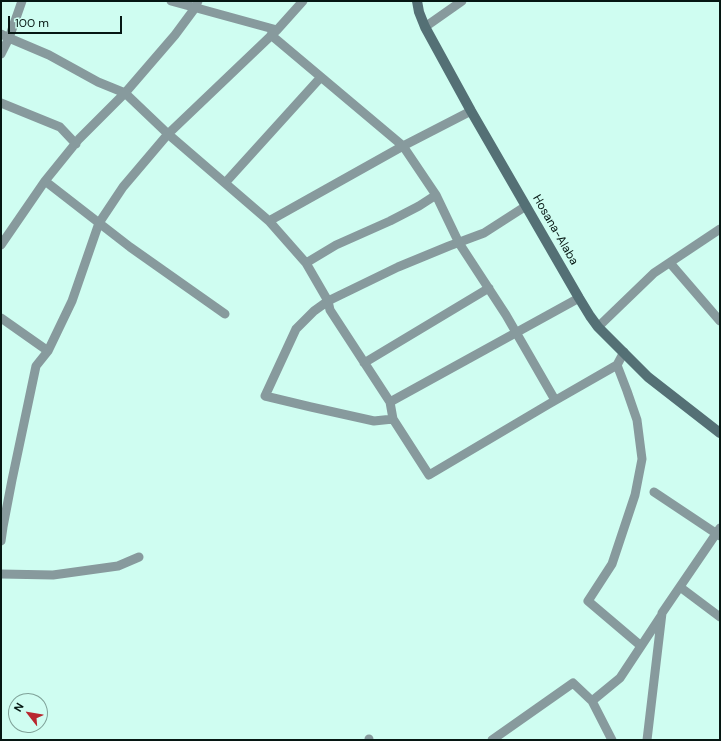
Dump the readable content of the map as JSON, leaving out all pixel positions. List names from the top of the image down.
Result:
{
  "streets": {
    "main road": ["Hosana-Alaba"]
  },
  "scale_bar": "100 m",
  "north": "top left"
}
